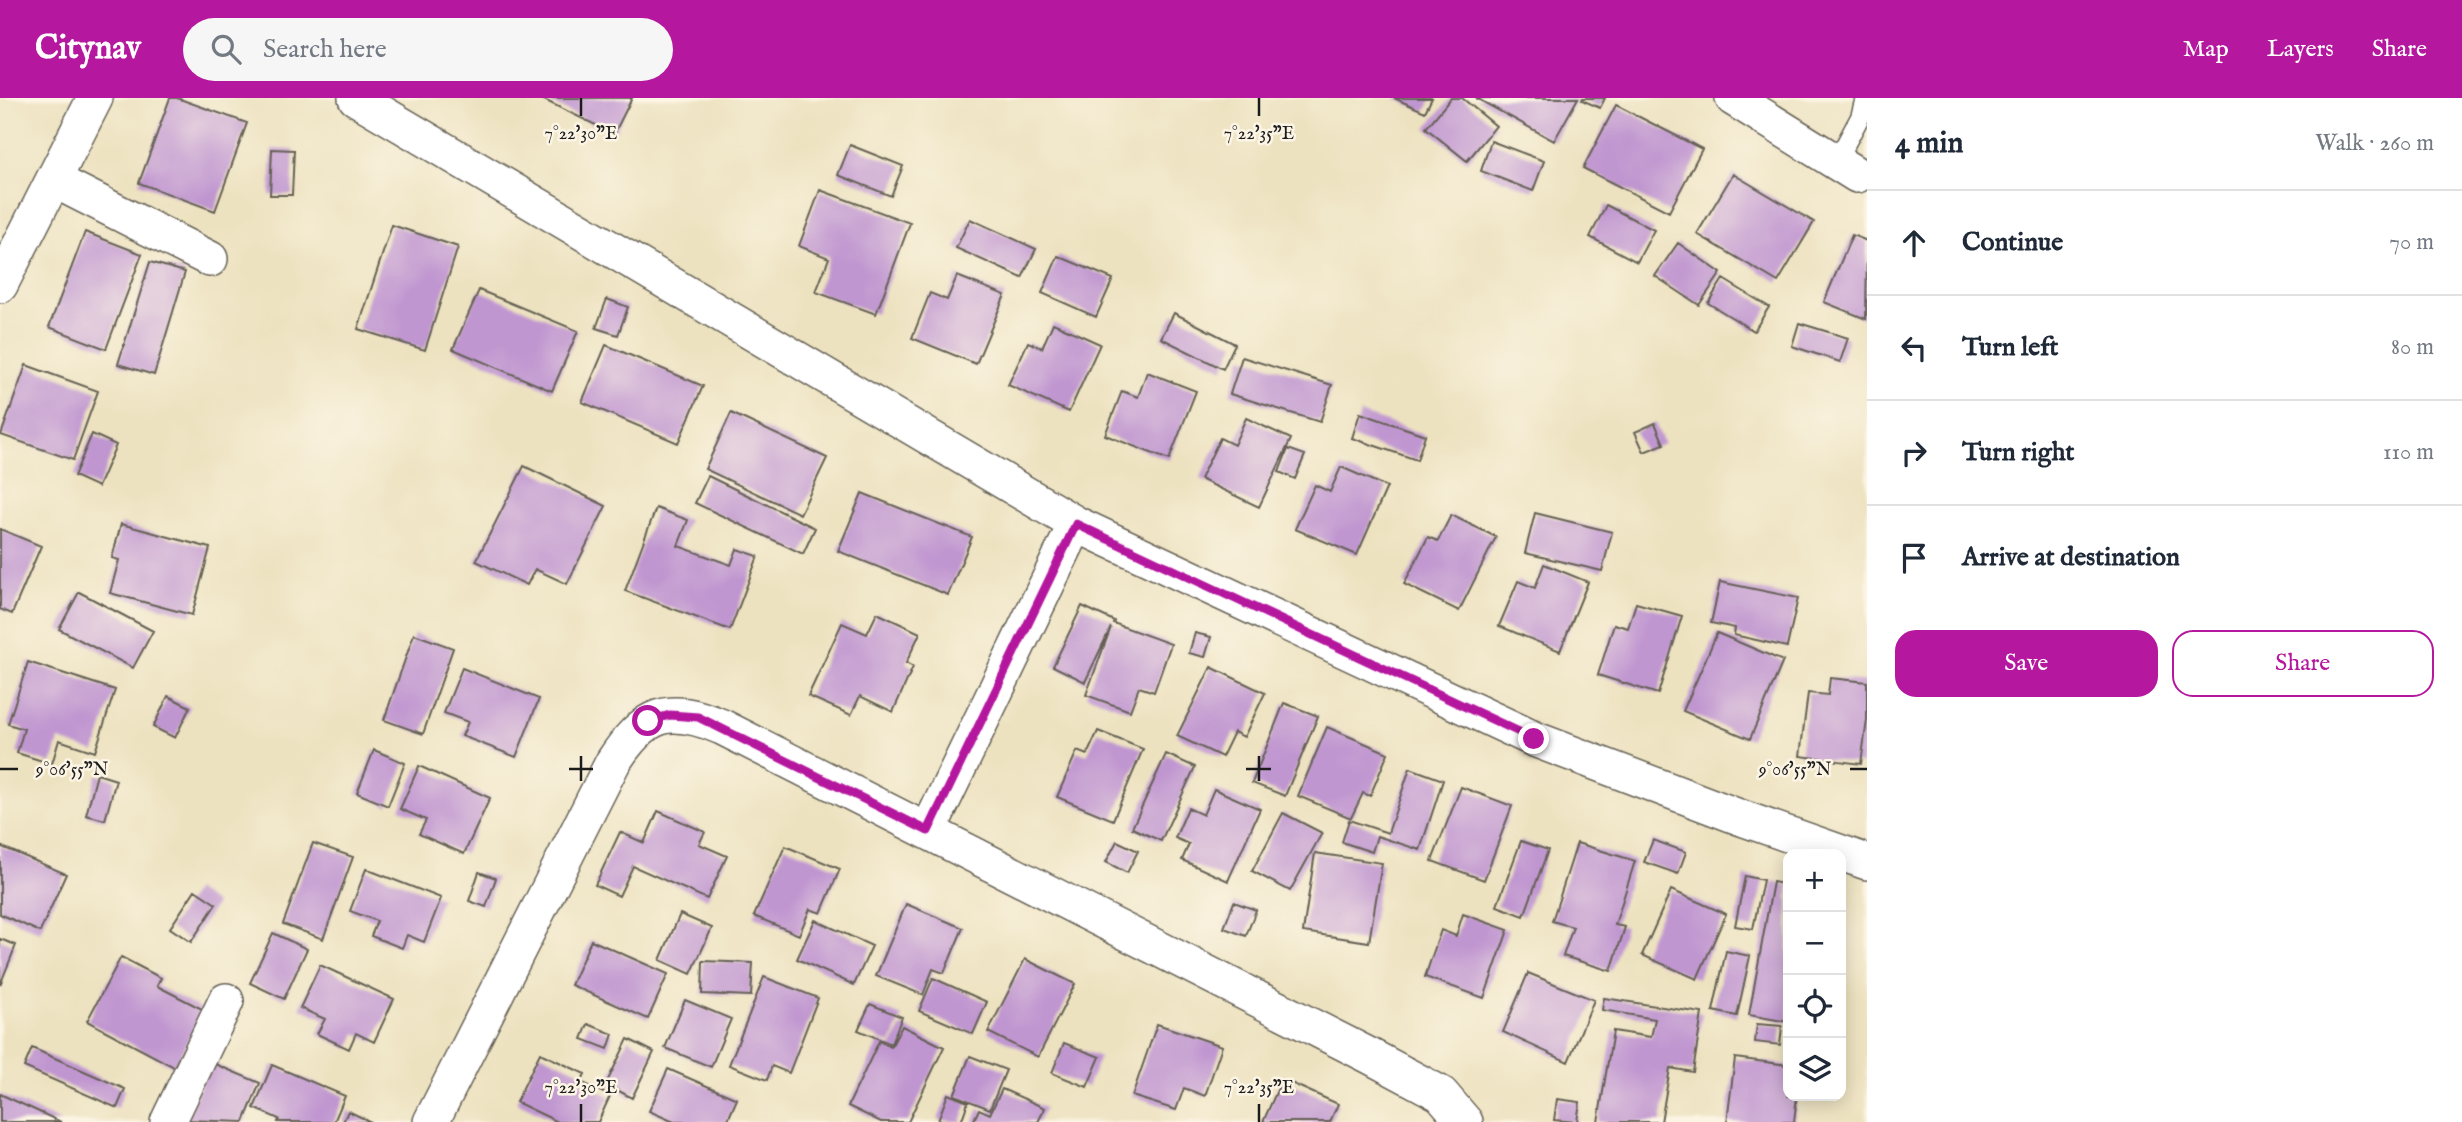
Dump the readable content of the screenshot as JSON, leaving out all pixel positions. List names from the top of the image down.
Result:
{
  "page": {
    "header": "Citynav",
    "search": "Search here",
    "nav": ["Map", "Layers", "Share"],
    "heading": ["4 min", "Walk · 260 m"],
    "list": [
      ["Continue", "70 m"],
      ["Turn left", "80 m"],
      ["Turn right", "110 m"],
      "Arrive at destination"
    ],
    "buttons": ["Save", "Share"],
    "map_buttons": ["+", "−"]
  },
  "coordinates": ["7°22'30\"E", "7°22'35\"E", "9°06'55\"N"]
}
